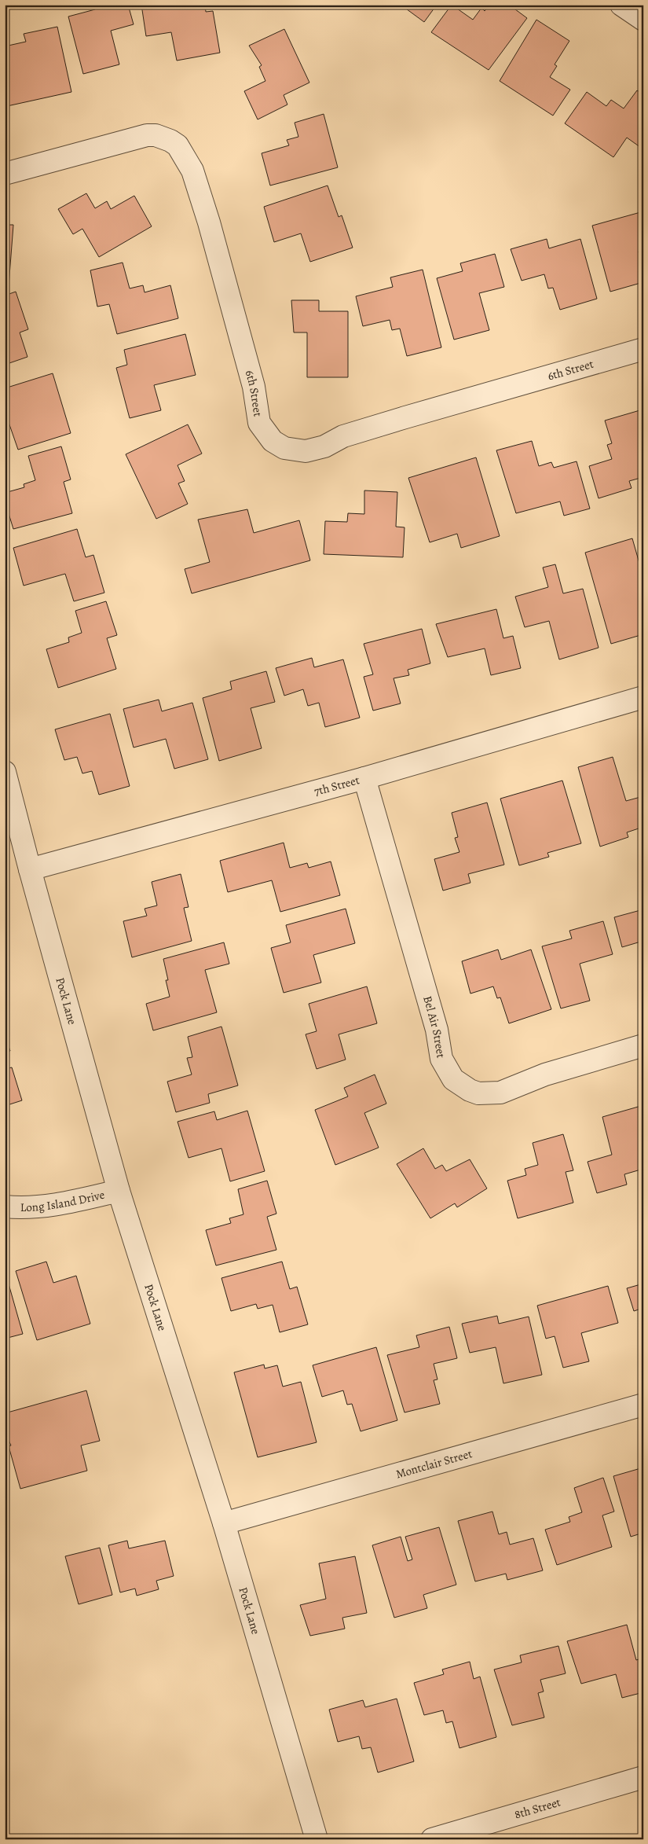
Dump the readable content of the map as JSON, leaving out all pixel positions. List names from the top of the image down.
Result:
{
  "streets": {
    "street": [
      "6th Street",
      "7th Street",
      "Pock Lane",
      "Bel Air Street",
      "Long Island Drive",
      "Montclair Street",
      "8th Street"
    ]
  },
  "crossings": [
    ["7th Street", "Pock Lane"],
    ["7th Street", "Bel Air Street"],
    ["Pock Lane", "Long Island Drive"],
    ["Pock Lane", "Montclair Street"]
  ]
}
